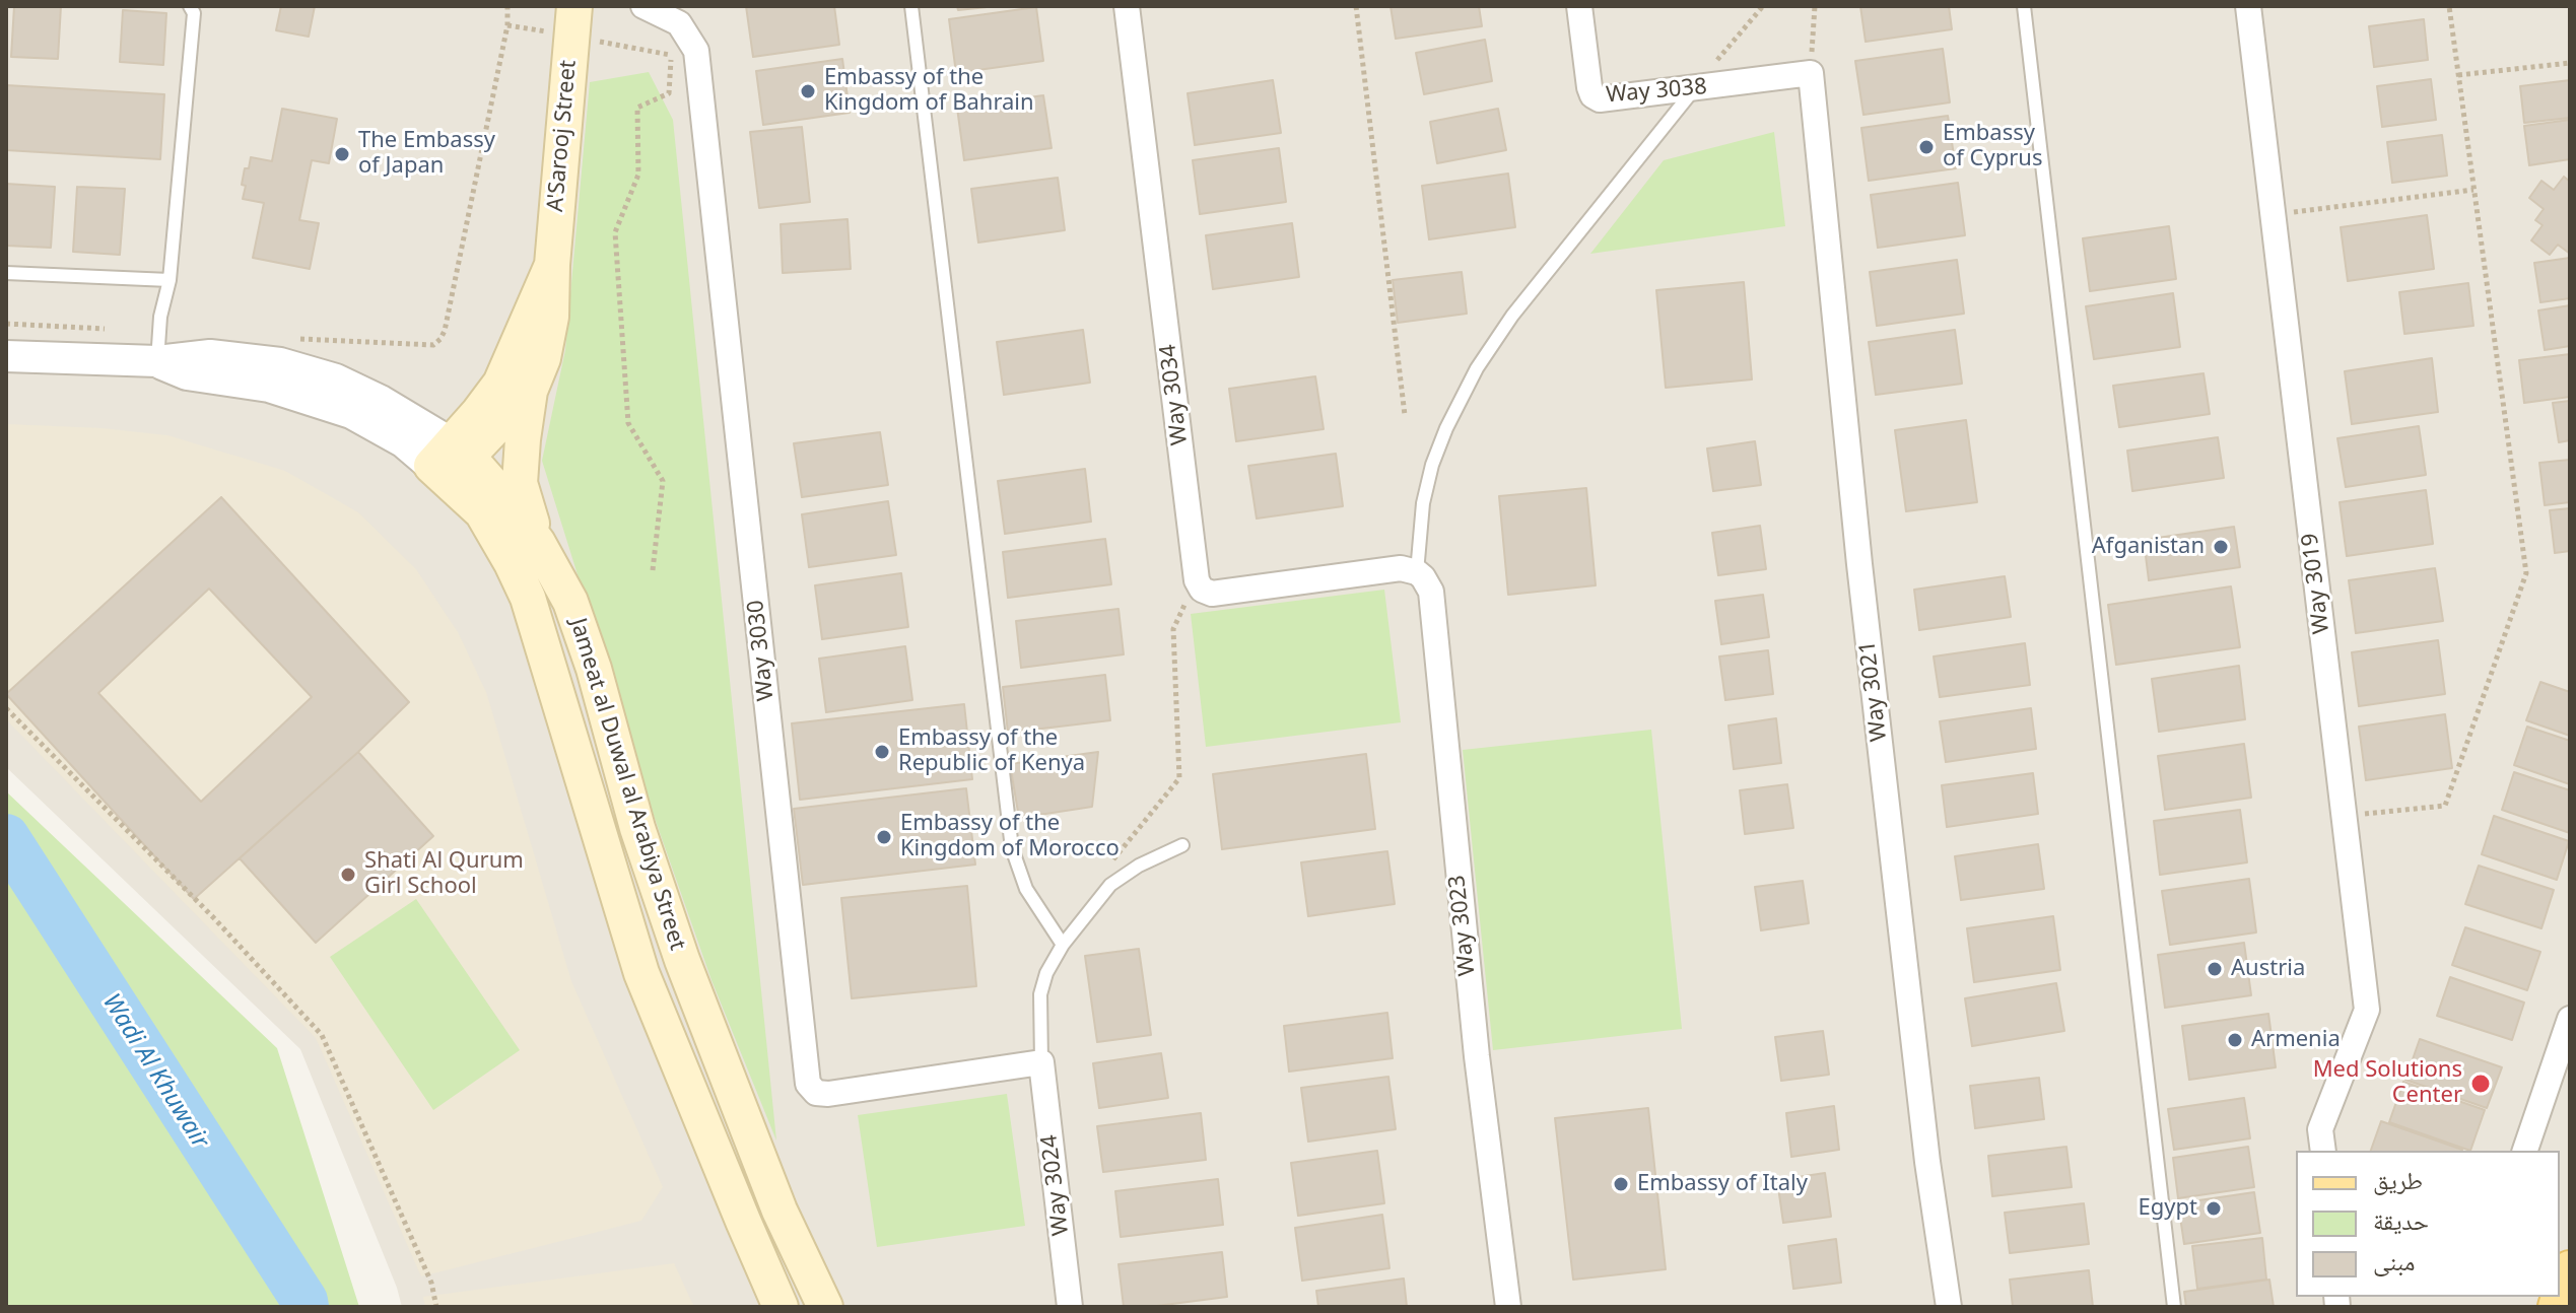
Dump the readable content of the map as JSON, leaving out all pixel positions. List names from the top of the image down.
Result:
{
  "streets": {
    "main road": ["A'Sarooj Street", "Jameat al Duwal al Arabiya Street"],
    "street": [
      "Way 3038",
      "Way 3034",
      "Way 3019",
      "Way 3030",
      "Way 3021",
      "Way 3023",
      "Way 3024"
    ]
  },
  "crossings": [
    ["Way 3038", "Way 3021"],
    ["A'Sarooj Street", "Jameat al Duwal al Arabiya Street"],
    ["Way 3030", "Way 3024"]
  ],
  "water": ["Wadi Al Khuwair"],
  "places": [
    "Embassy of the Kingdom of Bahrain",
    "Embassy of Cyprus",
    "The Embassy of Japan",
    "Afganistan",
    "Embassy of the Republic of Kenya",
    "Embassy of the Kingdom of Morocco",
    "Shati Al Qurum Girl School",
    "Austria",
    "Armenia",
    "Med Solutions Center",
    "Embassy of Italy",
    "Egypt"
  ],
  "legend": ["طريق", "حديقة", "مبنى"]
}
